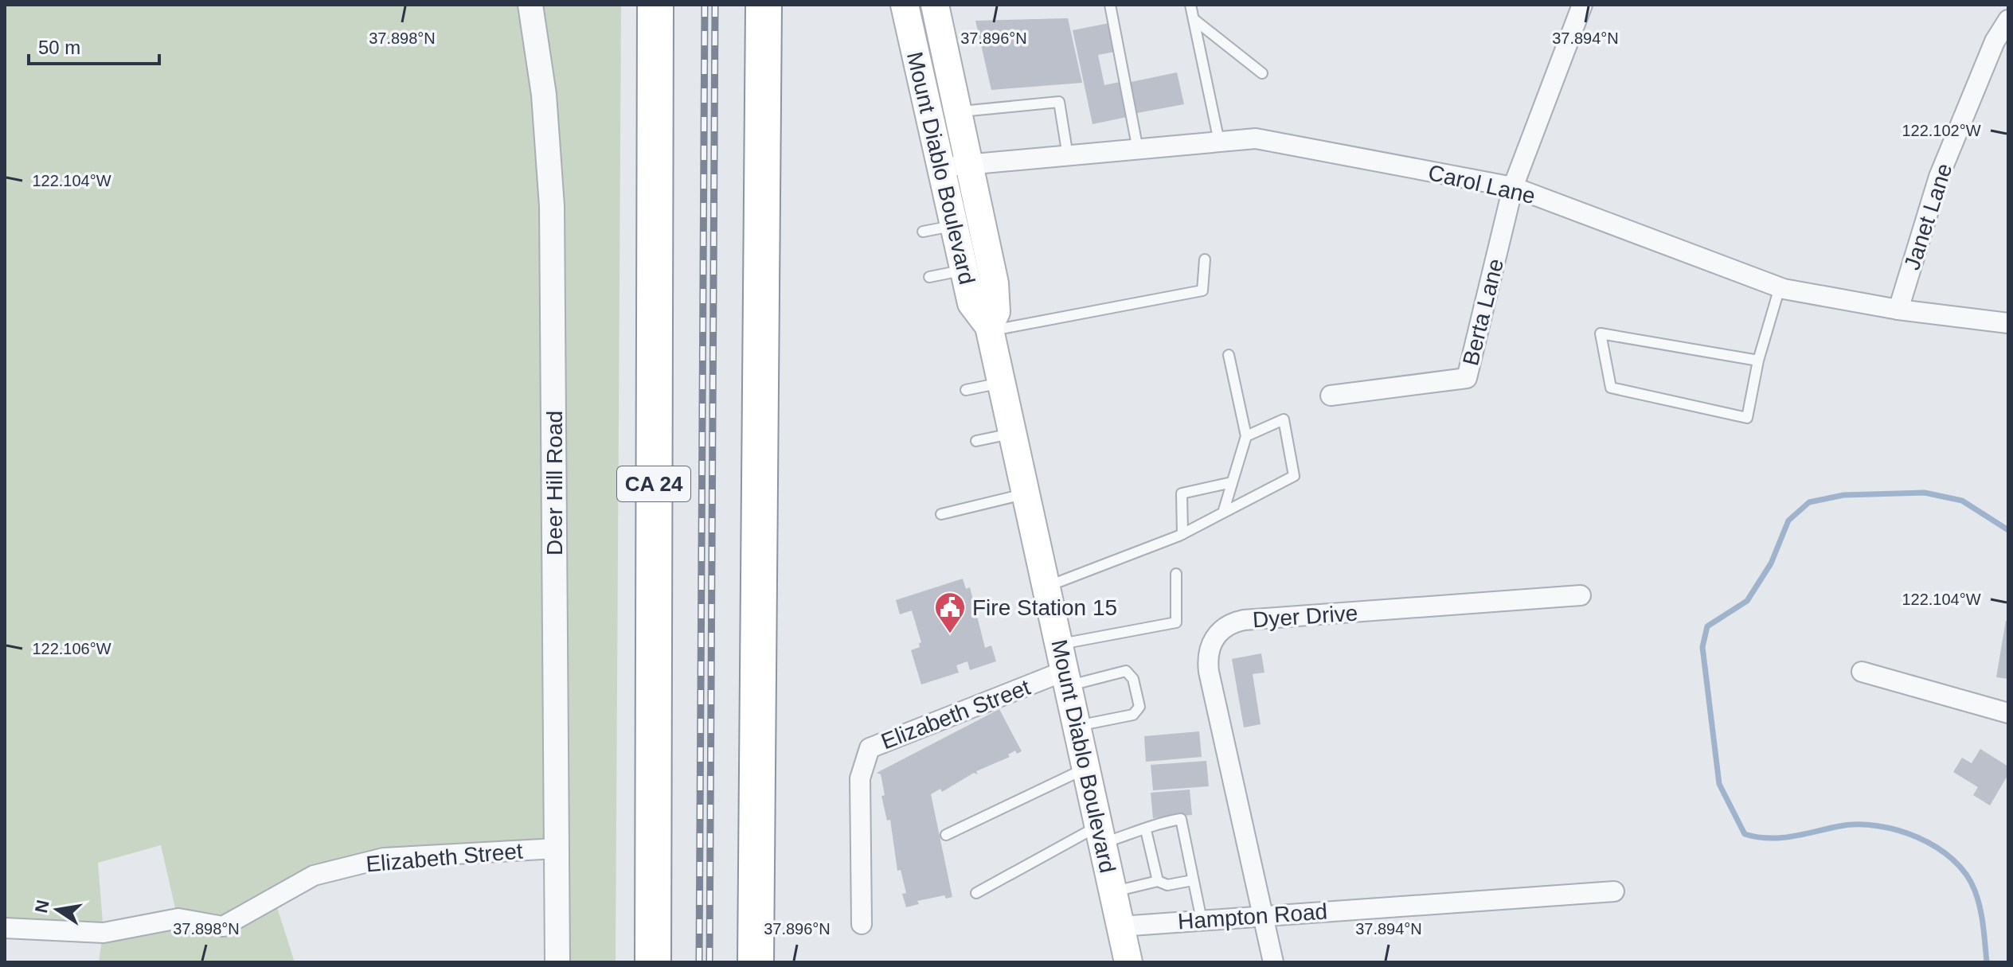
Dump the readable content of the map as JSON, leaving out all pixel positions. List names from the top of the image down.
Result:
{
  "streets": {
    "highway": ["CA 24"],
    "main road": ["Mount Diablo Boulevard"],
    "street": [
      "Carol Lane",
      "Janet Lane",
      "Berta Lane",
      "Deer Hill Road",
      "Dyer Drive",
      "Elizabeth Street",
      "Hampton Road"
    ]
  },
  "crossings": [
    ["Mount Diablo Boulevard", "Carol Lane"],
    ["Mount Diablo Boulevard", "Elizabeth Street"],
    ["Mount Diablo Boulevard", "Hampton Road"],
    ["Carol Lane", "Janet Lane"],
    ["Carol Lane", "Berta Lane"],
    ["Deer Hill Road", "Elizabeth Street"],
    ["Dyer Drive", "Hampton Road"]
  ],
  "places": {
    "public building": ["Fire Station 15"]
  },
  "scale_bar": "50 m",
  "north": "left",
  "coordinates": [
    "37.898°N",
    "37.896°N",
    "37.894°N",
    "122.102°W",
    "122.104°W",
    "122.106°W"
  ]
}
